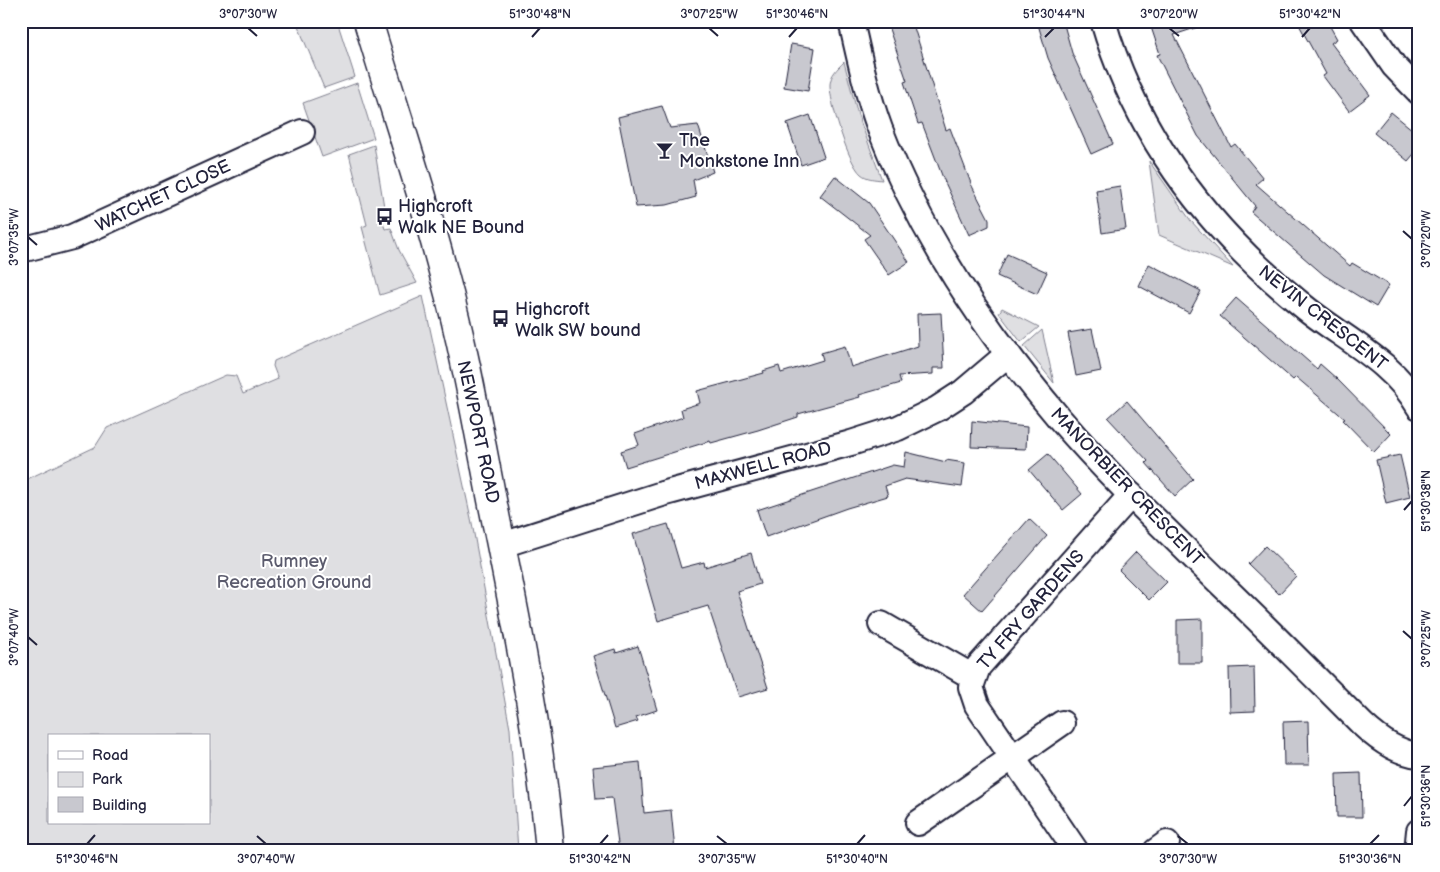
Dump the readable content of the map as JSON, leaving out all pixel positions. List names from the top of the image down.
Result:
{
  "streets": {
    "main road": ["NEWPORT ROAD"],
    "street": [
      "WATCHET CLOSE",
      "NEVIN CRESCENT",
      "MAXWELL ROAD",
      "MANORBIER CRESCENT",
      "TY FRY GARDENS"
    ]
  },
  "crossings": [
    ["NEWPORT ROAD", "MAXWELL ROAD"],
    ["MAXWELL ROAD", "MANORBIER CRESCENT"],
    ["MANORBIER CRESCENT", "TY FRY GARDENS"]
  ],
  "parks": ["Rumney Recreation Ground"],
  "places": {
    "bar": ["The Monkstone Inn"],
    "bus stop": ["Highcroft Walk NE Bound", "Highcroft Walk SW bound"]
  },
  "legend": ["Road", "Park", "Building"],
  "coordinates": [
    "3°07'30\"W",
    "51°30'48\"N",
    "3°07'25\"W",
    "51°30'46\"N",
    "51°30'44\"N",
    "3°07'20\"W",
    "51°30'42\"N",
    "3°07'35\"W",
    "51°30'38\"N",
    "3°07'40\"W",
    "51°30'36\"N",
    "51°30'40\"N"
  ]
}
